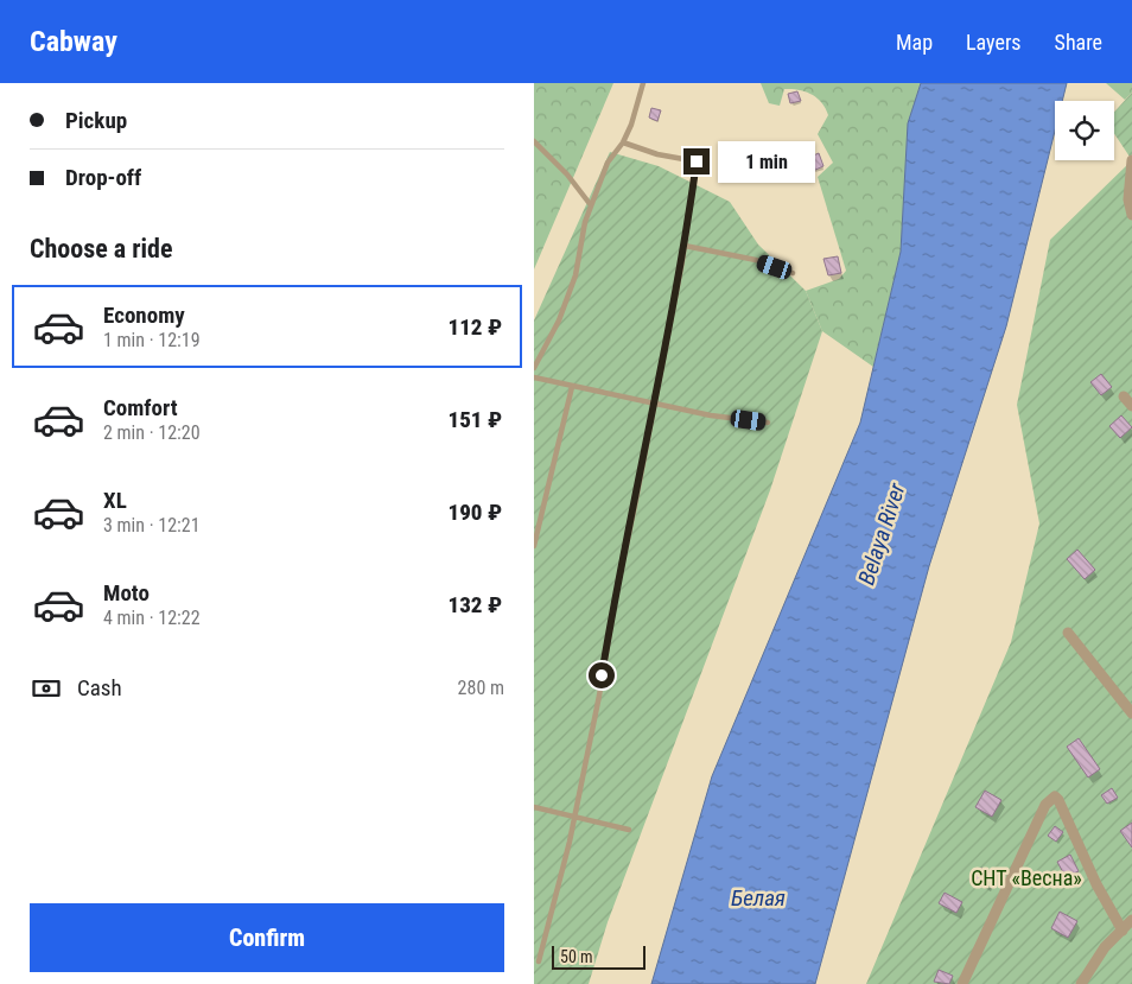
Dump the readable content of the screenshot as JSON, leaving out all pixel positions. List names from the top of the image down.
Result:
{
  "water": ["Belaya River", "Белая"],
  "parks": ["СНТ «Весна»"],
  "scale_bar": "50 m",
  "page": {
    "header": "Cabway",
    "nav": ["Map", "Layers", "Share"],
    "banner": ["Pickup", "Drop-off"],
    "bubble": "1 min",
    "heading": "Choose a ride",
    "list": [
      {
        "name": "Economy",
        "note": "1 min · 12:19",
        "value": "112 ₽"
      },
      {
        "name": "Comfort",
        "note": "2 min · 12:20",
        "value": "151 ₽"
      },
      {
        "name": "XL",
        "note": "3 min · 12:21",
        "value": "190 ₽"
      },
      {
        "name": "Moto",
        "note": "4 min · 12:22",
        "value": "132 ₽"
      }
    ],
    "pay": ["Cash", "280 m"],
    "buttons": "Confirm",
    "scale": "50 m"
  }
}
